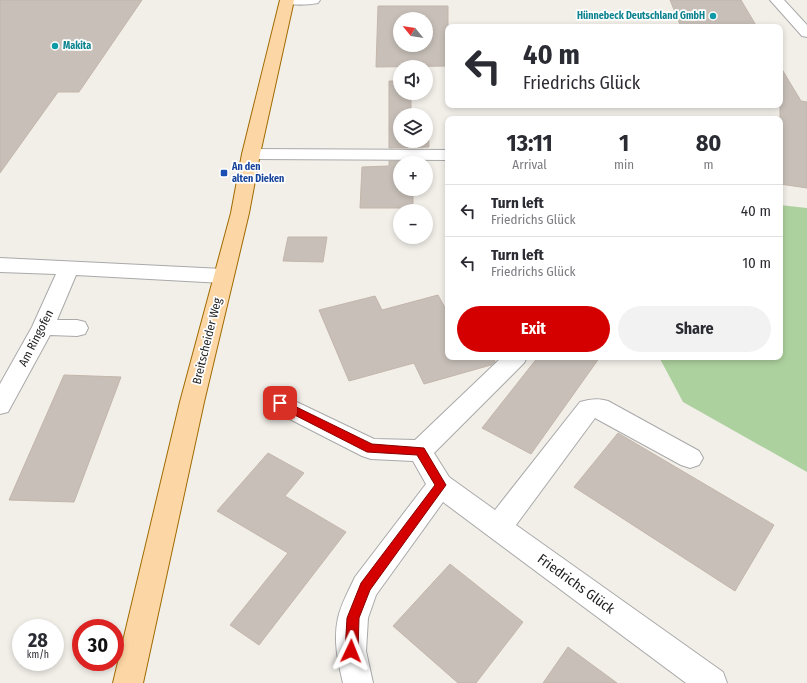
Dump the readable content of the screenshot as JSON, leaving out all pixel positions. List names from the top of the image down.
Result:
{
  "streets": {
    "main road": ["Breitscheider Weg"],
    "street": ["Am Ringofen", "Friedrichs Glück"]
  },
  "places": {
    "other": ["Hünnebeck Deutschland GmbH", "Makita"],
    "transit": ["An den alten Dieken"]
  },
  "north": "top left",
  "page": {
    "map_buttons": ["+", "−"],
    "turn": ["40 m", "Friedrichs Glück"],
    "eta": [
      "13:11",
      "Arrival",
      "1",
      "min",
      "80",
      "m"
    ],
    "list": [
      {
        "name": "Turn left",
        "note": "Friedrichs Glück",
        "value": "40 m"
      },
      {
        "name": "Turn left",
        "note": "Friedrichs Glück",
        "value": "10 m"
      }
    ],
    "buttons": ["Exit", "Share"],
    "speed": "28 km/h",
    "limit": "30"
  }
}
